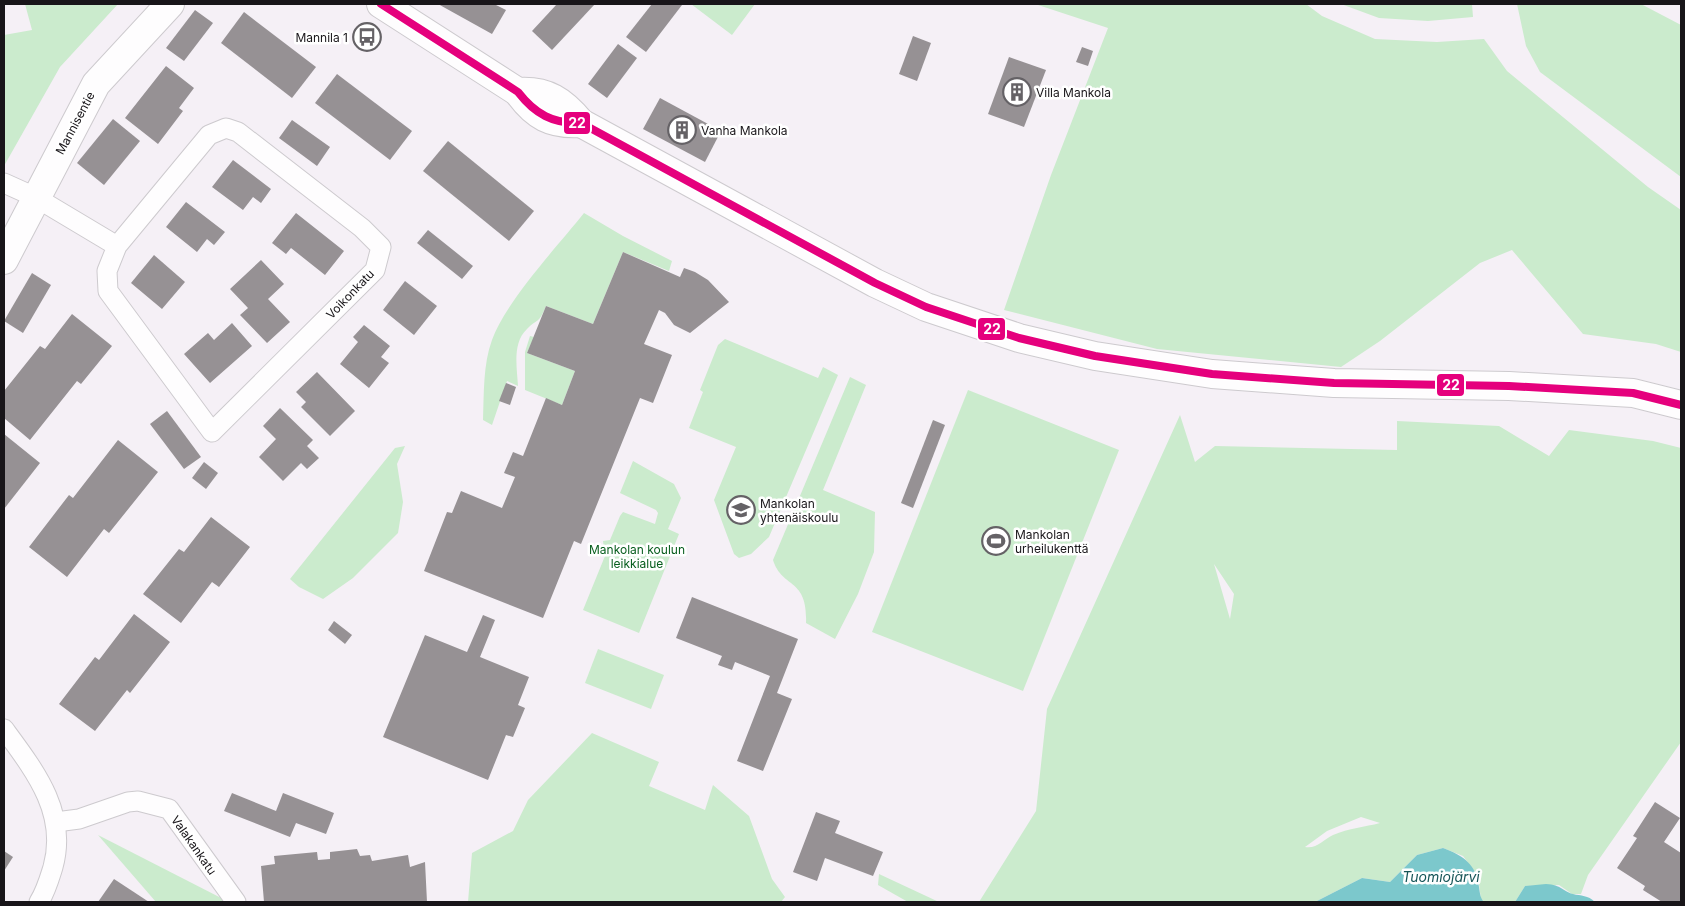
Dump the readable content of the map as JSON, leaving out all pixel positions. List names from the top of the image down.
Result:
{
  "streets": {
    "main road": ["Mannisentie"],
    "street": ["Voikonkatu", "Valakankatu"]
  },
  "water": ["Tuomiojärvi"],
  "parks": ["Mankolan koulun leikkialue"],
  "places": {
    "bus stop": ["Mannila 1"],
    "building": ["Villa Mankola", "Vanha Mankola"],
    "school or university": ["Mankolan yhtenäiskoulu"],
    "sports": ["Mankolan urheilukenttä"]
  },
  "lines": ["transit line 22"]
}
